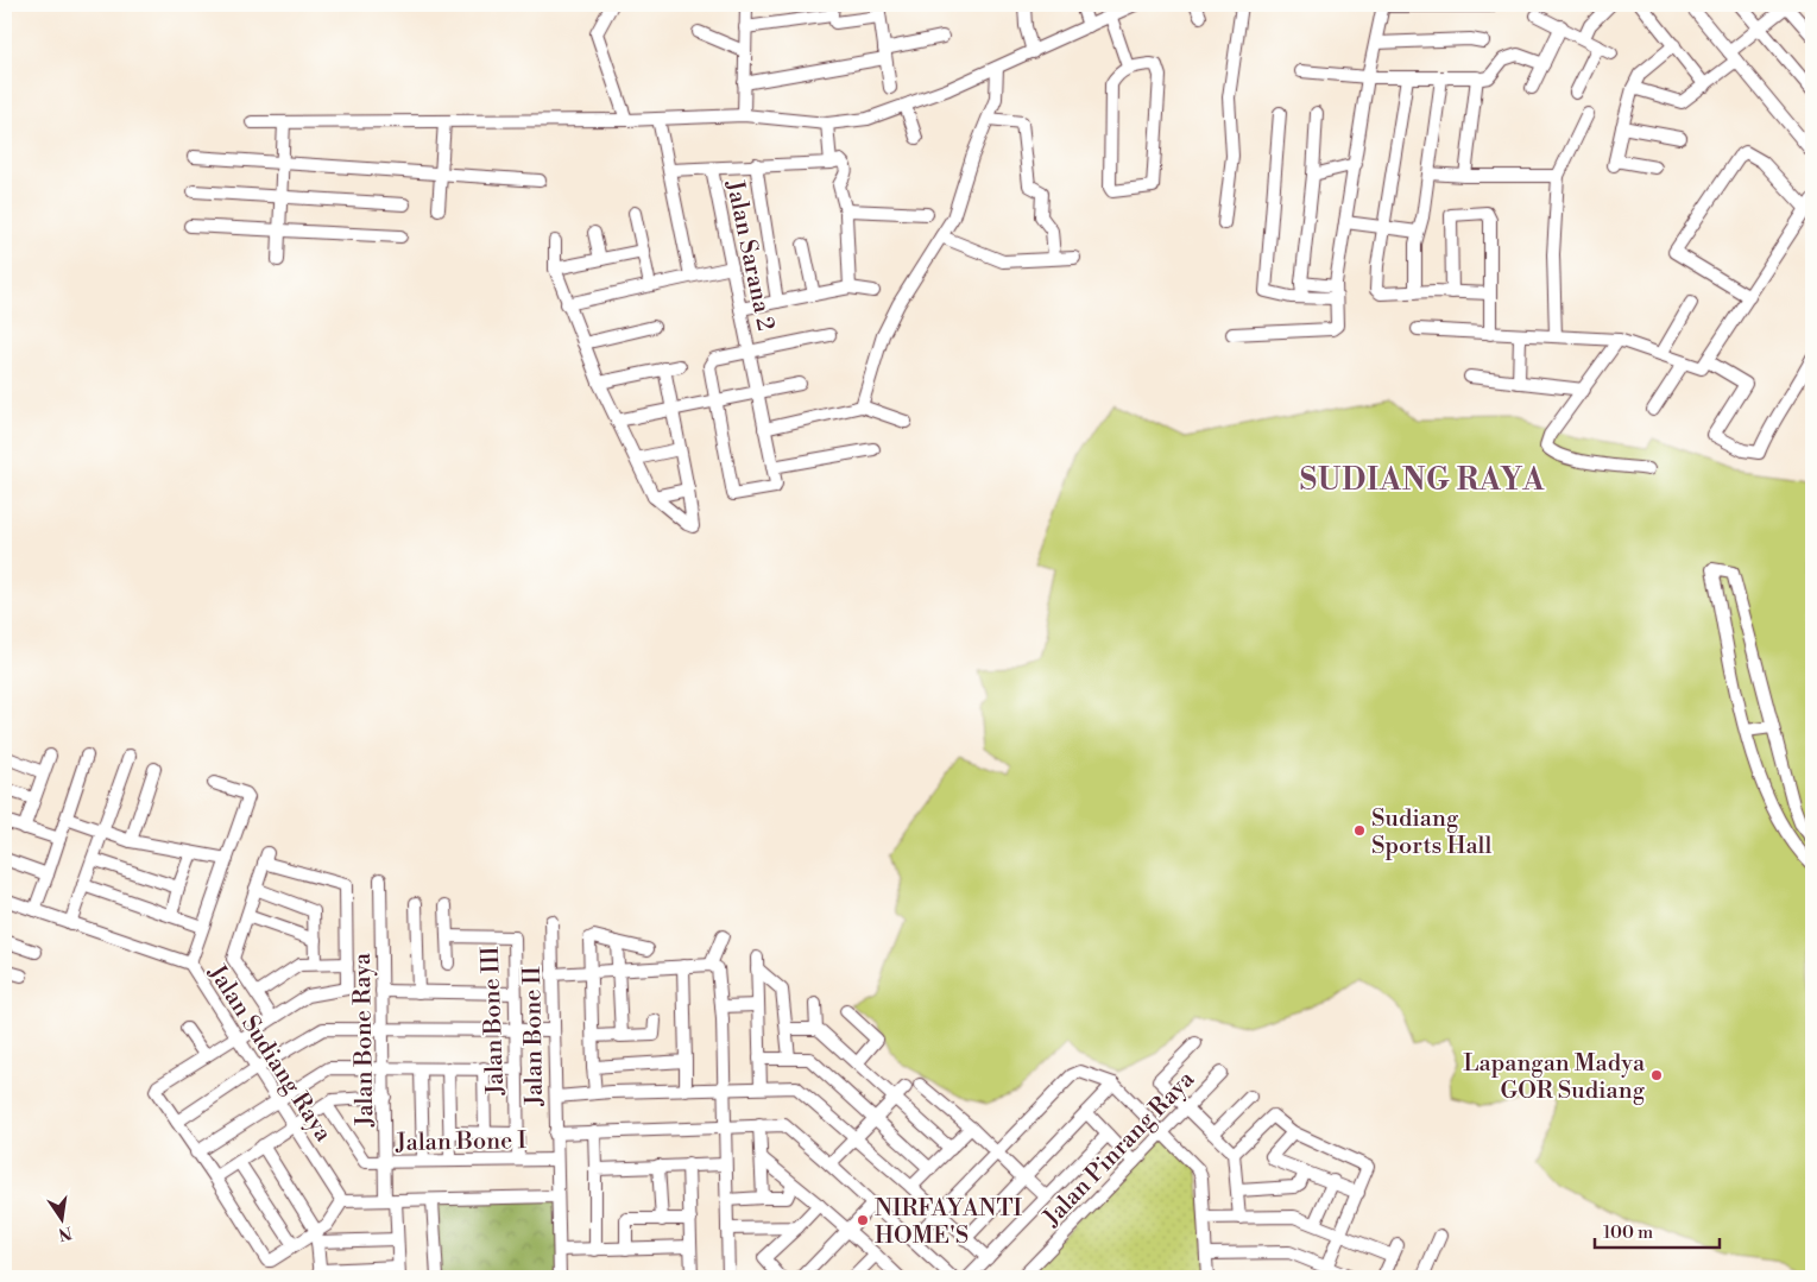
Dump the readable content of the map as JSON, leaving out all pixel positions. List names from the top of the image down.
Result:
{
  "streets": {
    "street": [
      "Jalan Sarana 2",
      "Jalan Bone III",
      "Jalan Bone II",
      "Jalan Bone Raya",
      "Jalan Sudiang Raya",
      "Jalan Bone I",
      "Jalan Pinrang Raya"
    ]
  },
  "crossings": [
    ["Jalan Bone III", "Jalan Bone I"],
    ["Jalan Bone II", "Jalan Bone I"],
    ["Jalan Bone Raya", "Jalan Bone I"]
  ],
  "districts": ["SUDIANG RAYA"],
  "places": ["Sudiang Sports Hall", "Lapangan Madya GOR Sudiang", "NIRFAYANTI HOME'S"],
  "scale_bar": "100 m",
  "north": "bottom"
}
